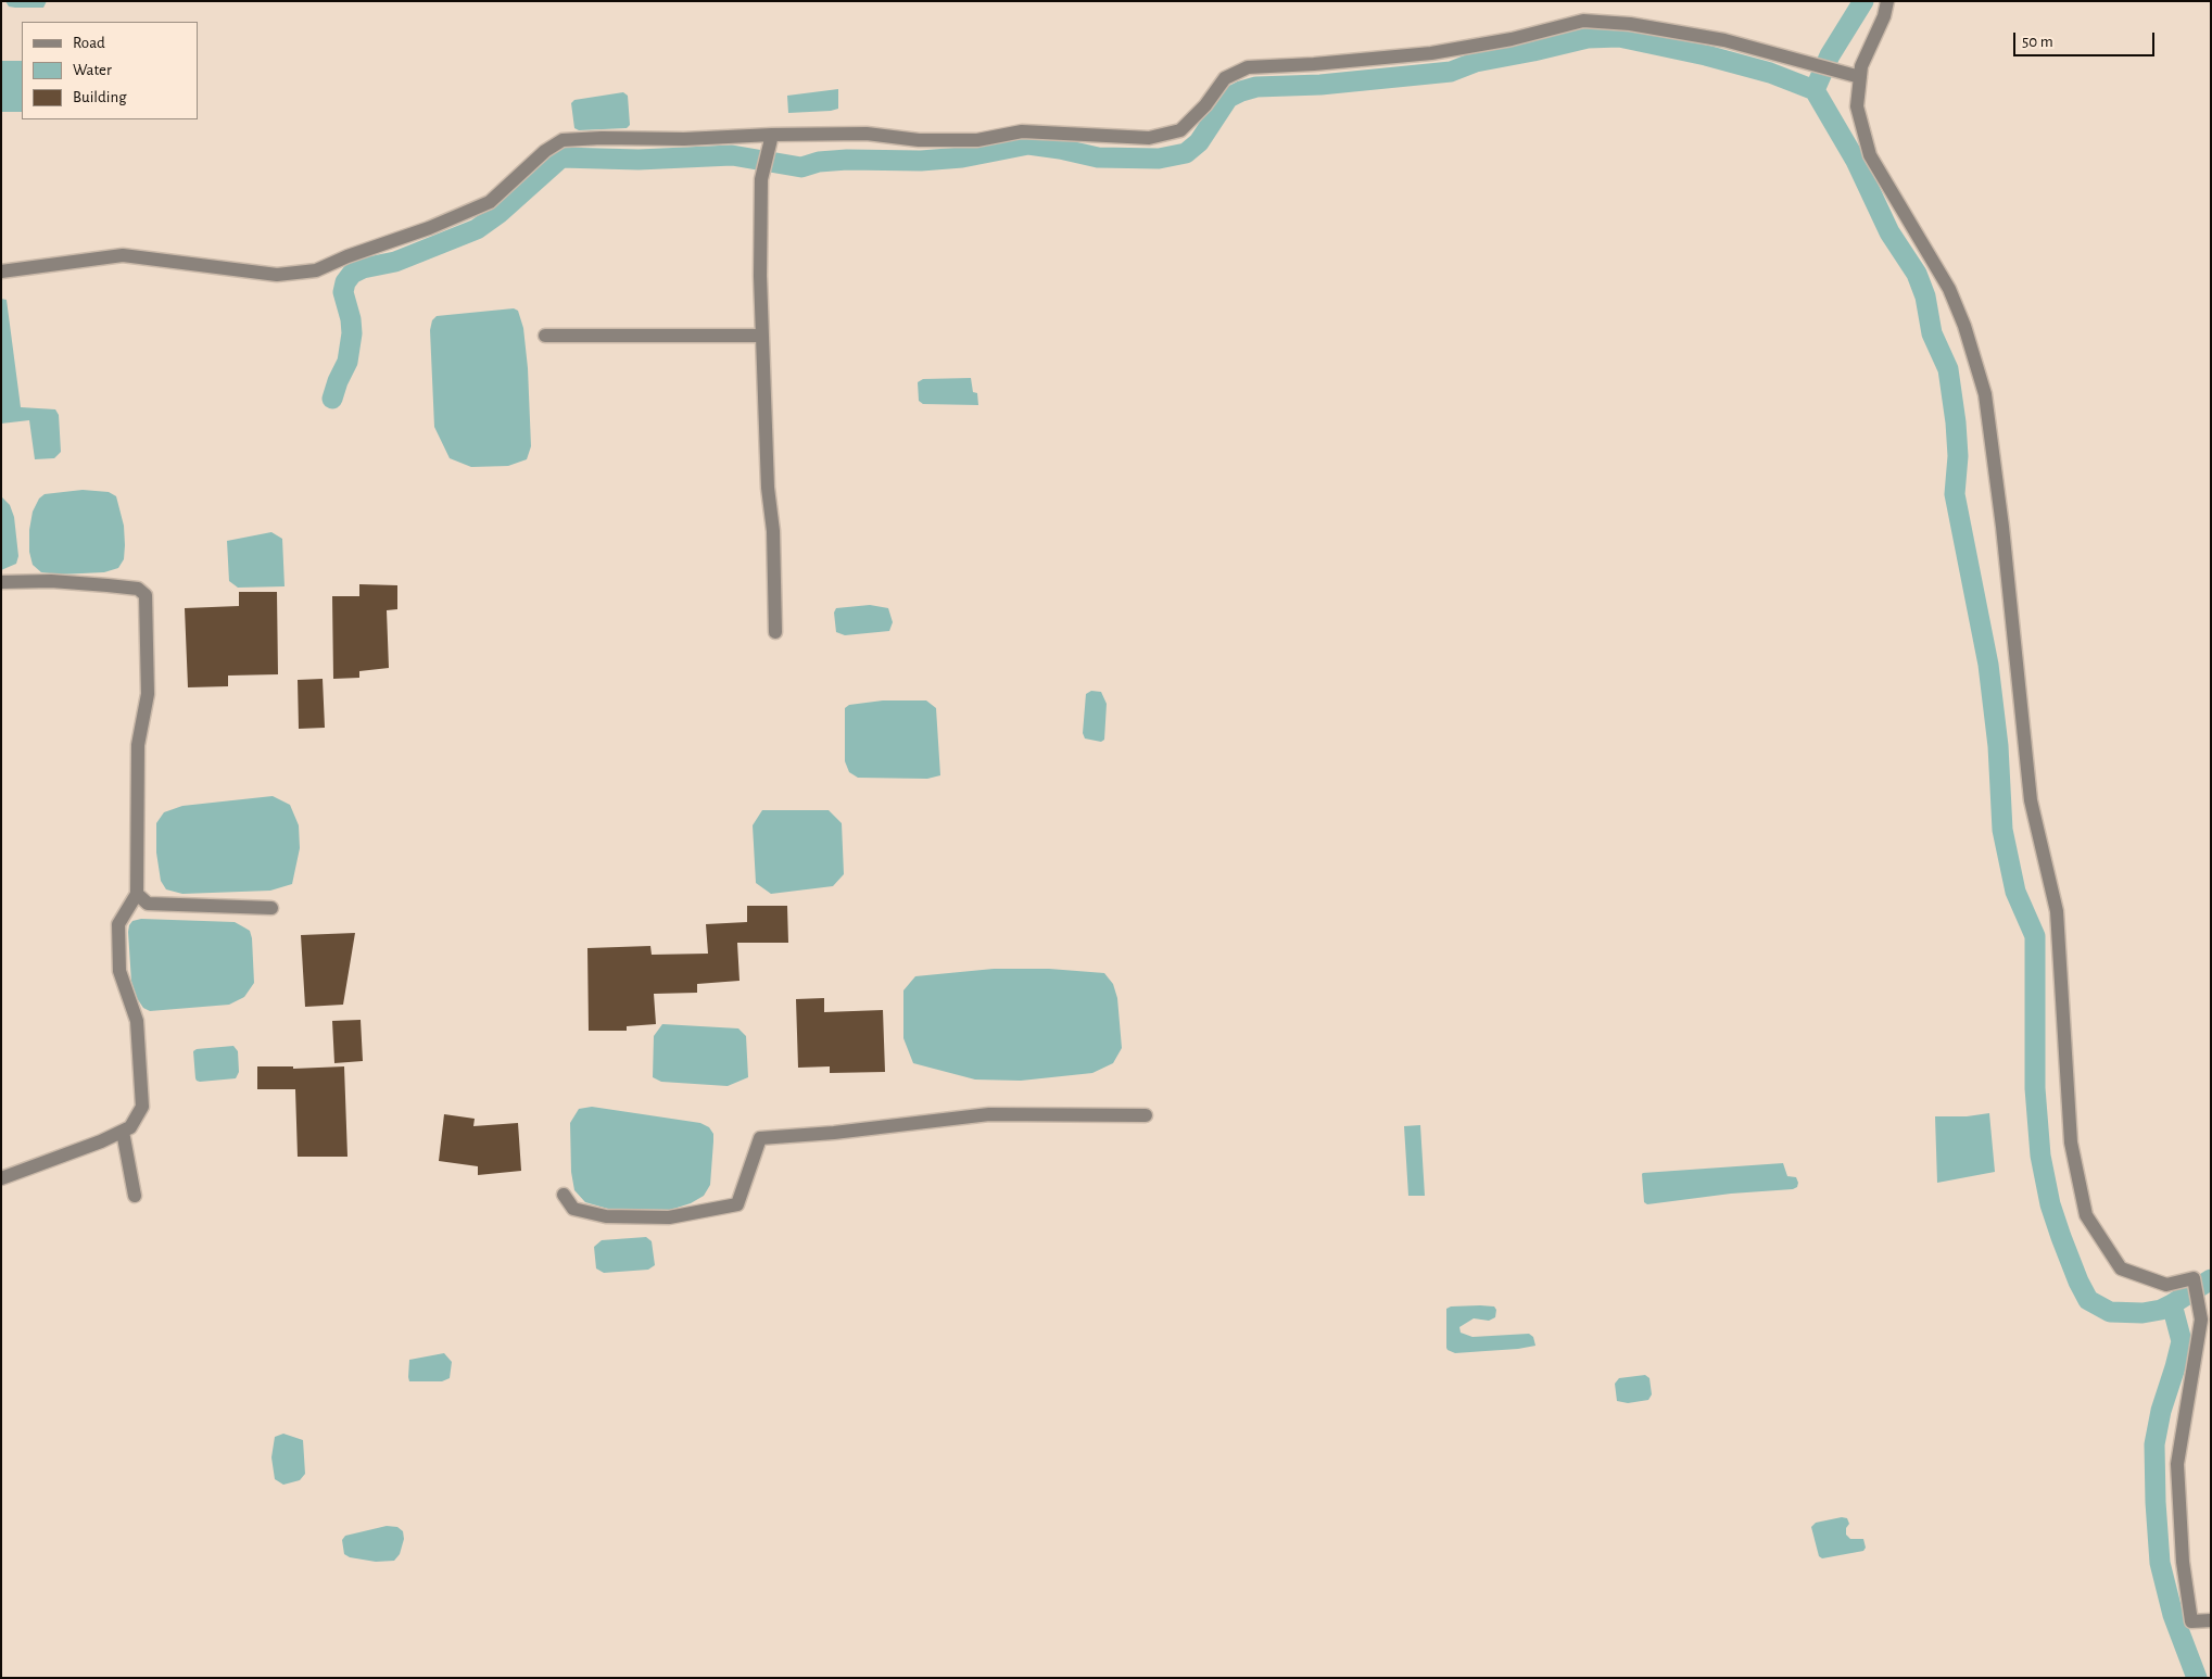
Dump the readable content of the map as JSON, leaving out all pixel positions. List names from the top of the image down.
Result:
{
  "legend": ["Road", "Water", "Building"],
  "scale_bar": "50 m"
}
